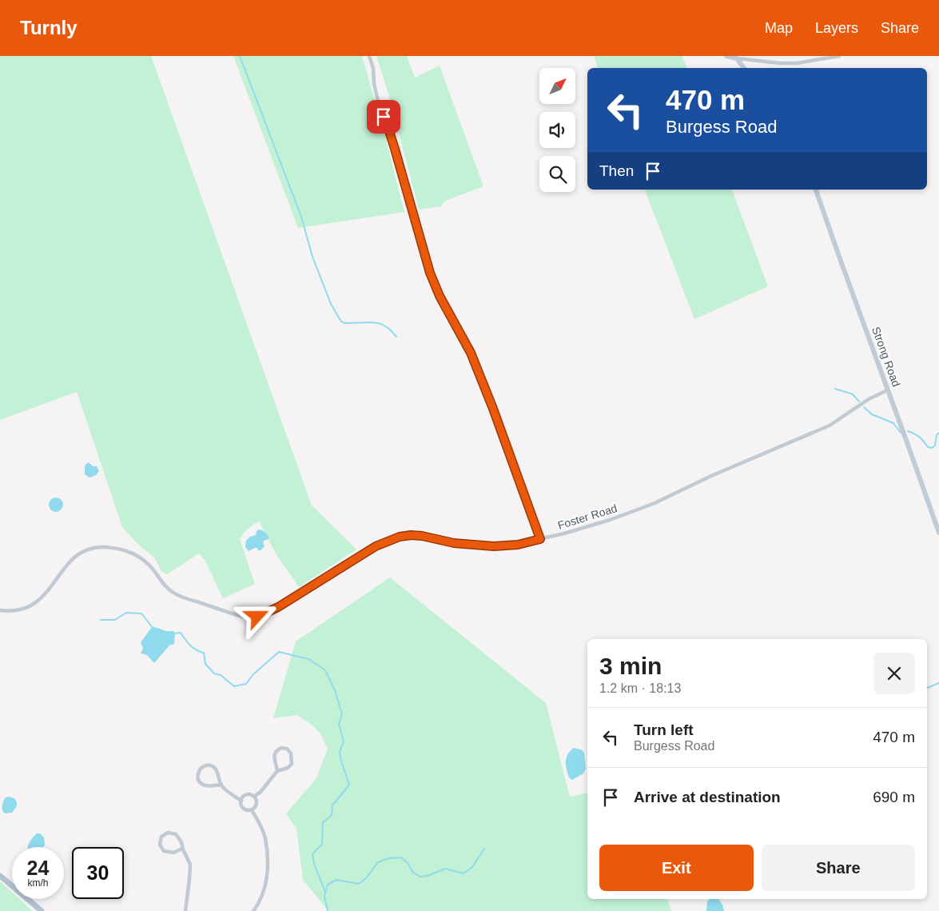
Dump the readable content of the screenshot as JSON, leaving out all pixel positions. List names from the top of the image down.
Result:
{
  "streets": {
    "street": ["Strong Road", "Foster Road"]
  },
  "crossings": [
    ["Strong Road", "Foster Road"]
  ],
  "north": "top right",
  "page": {
    "header": "Turnly",
    "nav": ["Map", "Layers", "Share"],
    "turn": ["470 m", "Burgess Road"],
    "then": "Then",
    "heading": ["3 min", "1.2 km · 18:13"],
    "list": [
      {
        "name": "Turn left",
        "note": "Burgess Road",
        "value": "470 m"
      },
      {
        "name": "Arrive at destination",
        "value": "690 m"
      }
    ],
    "buttons": ["Exit", "Share"],
    "speed": "24 km/h",
    "limit": "30"
  }
}
